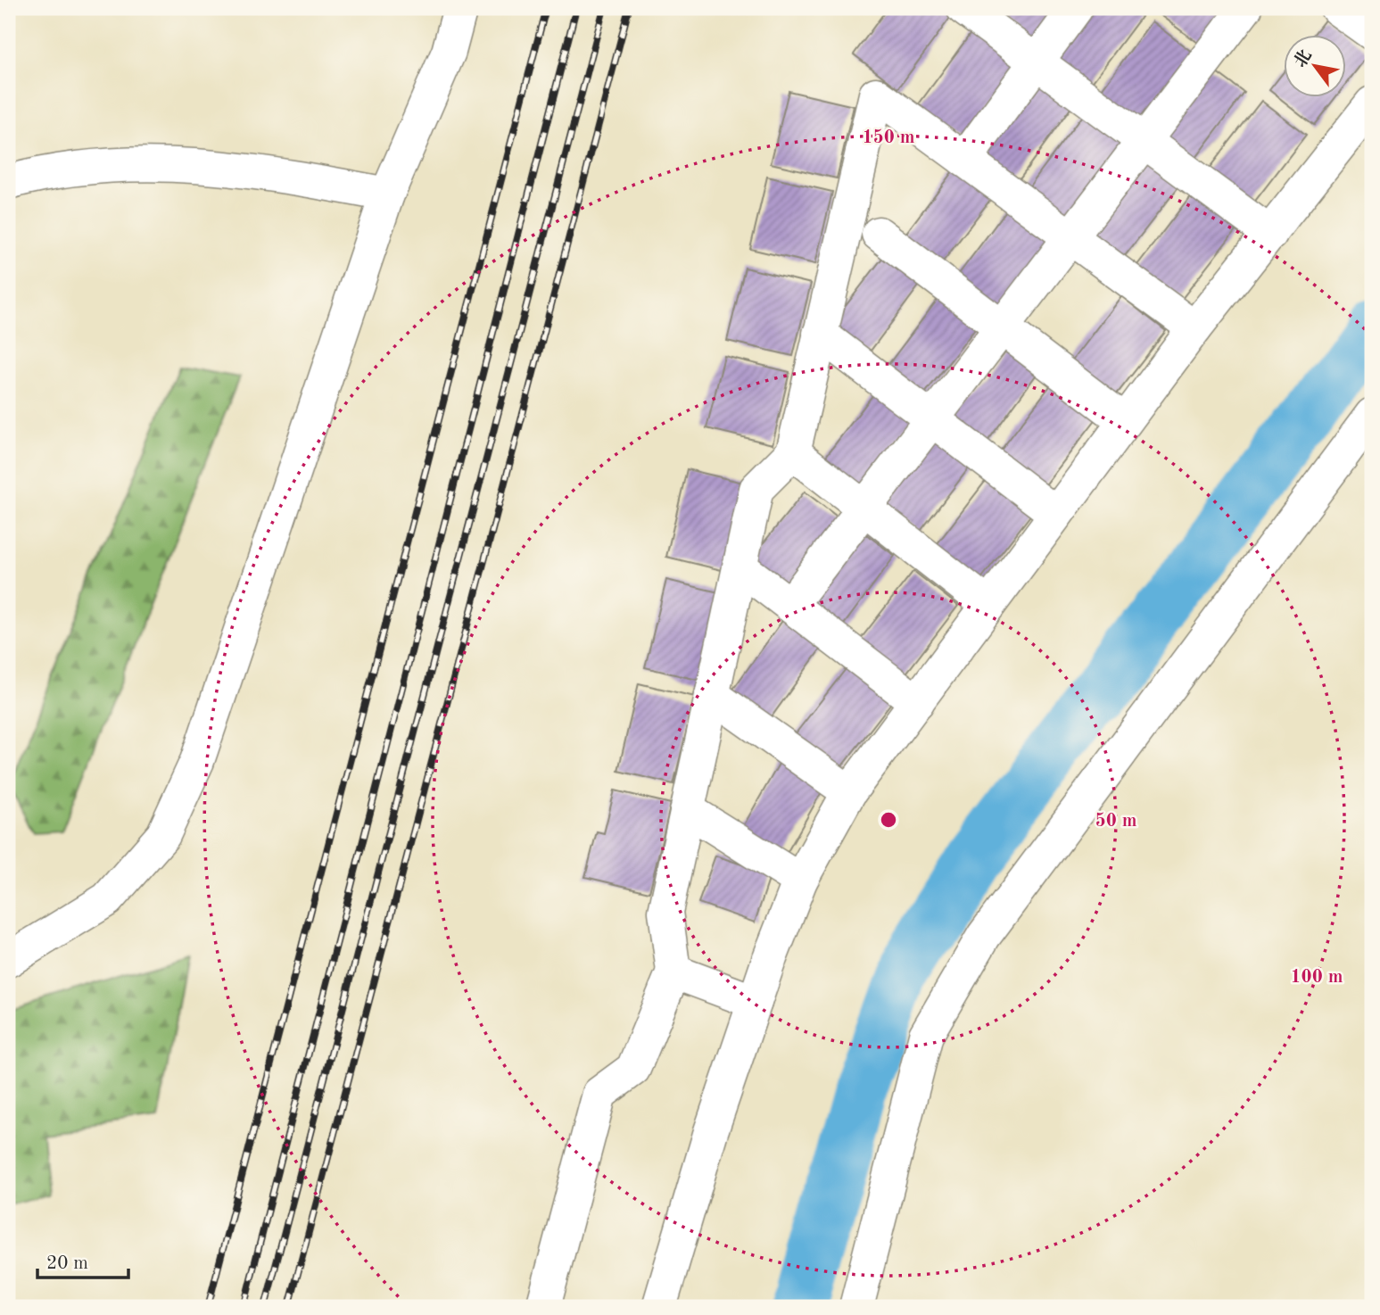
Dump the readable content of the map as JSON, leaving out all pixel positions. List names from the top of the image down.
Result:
{
  "scale_bar": "20 m",
  "north": "top left",
  "rings": ["150 m", "50 m", "100 m"]
}
